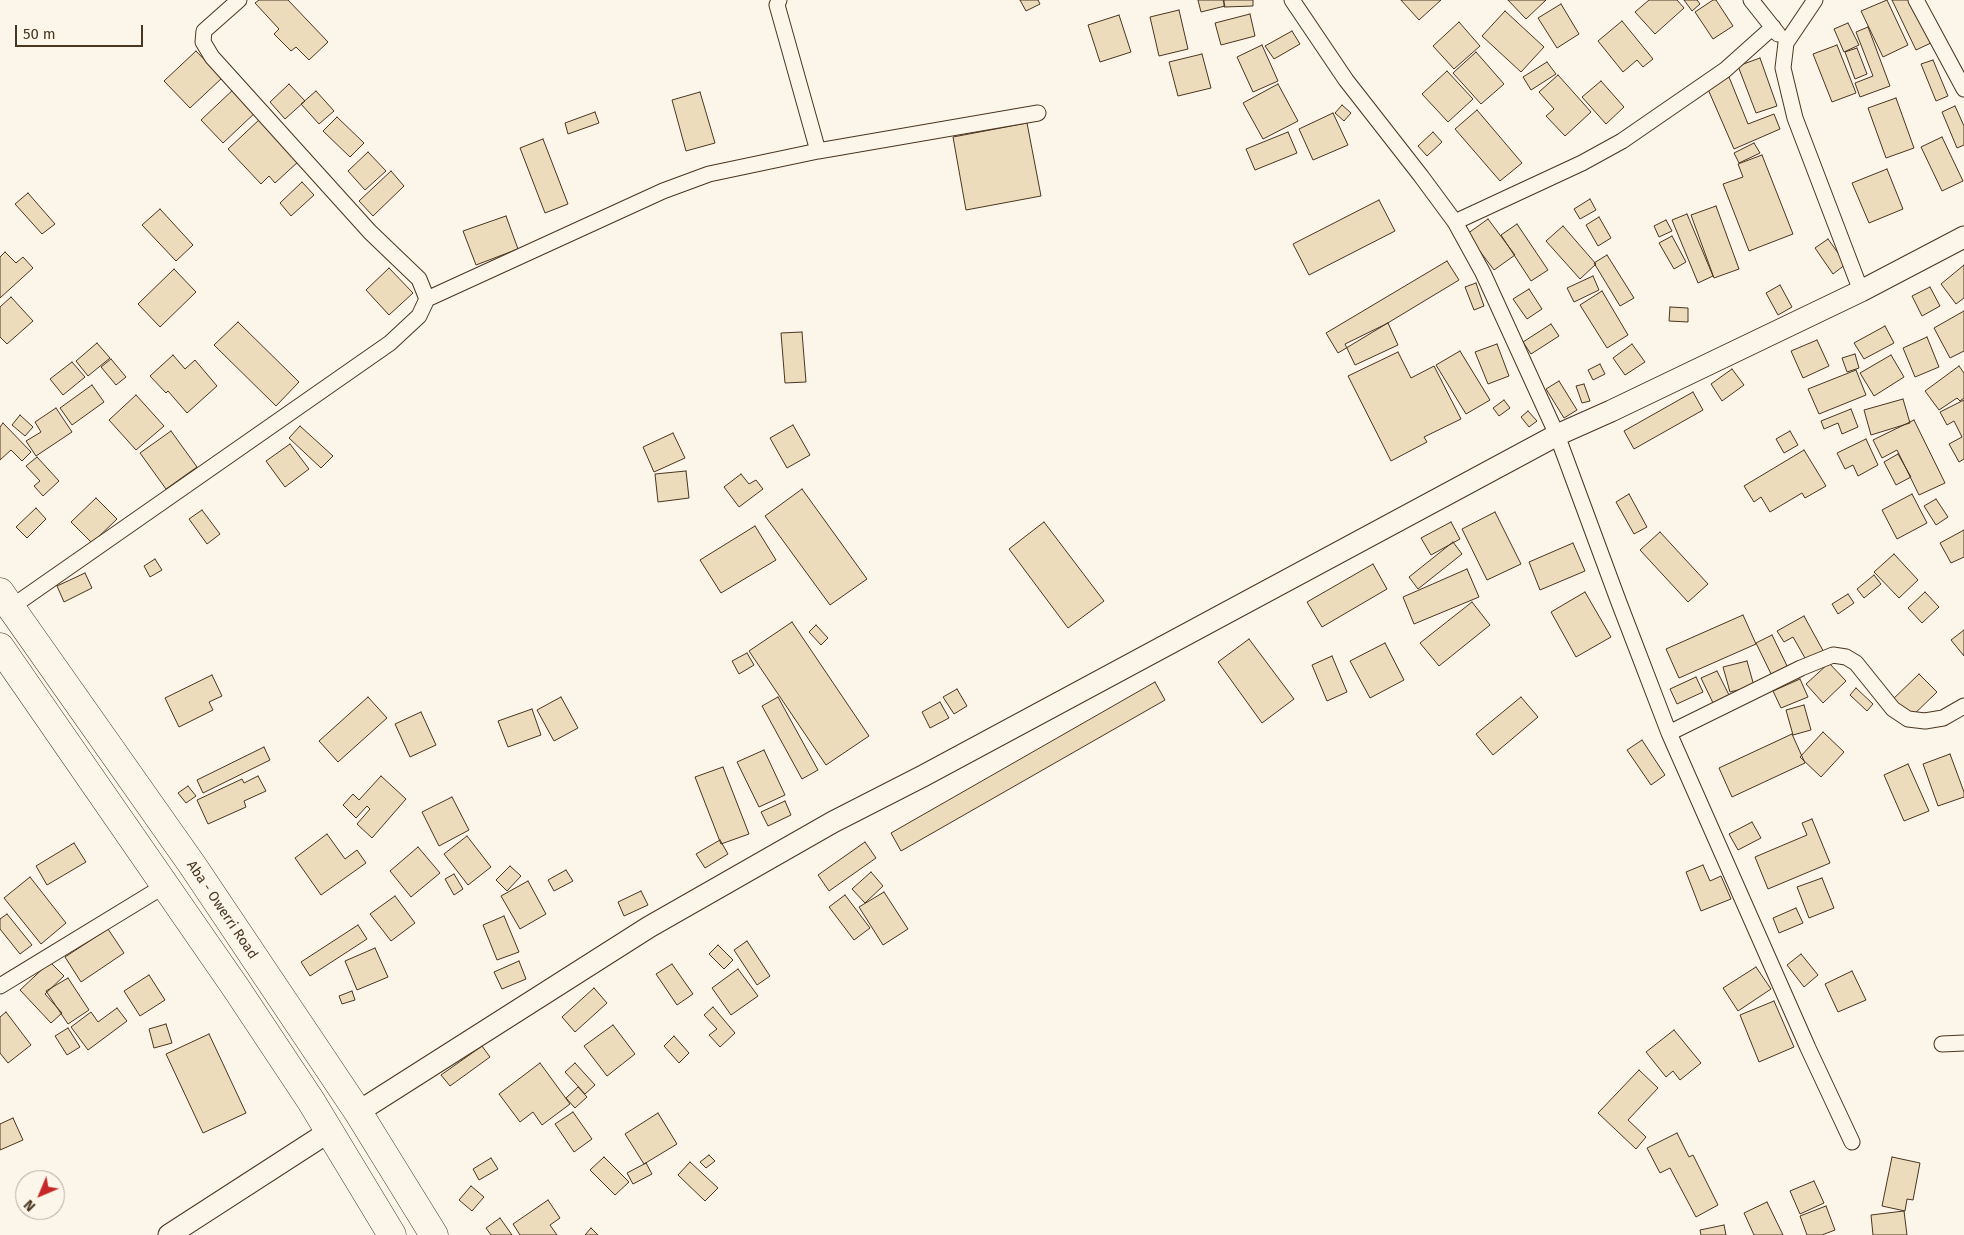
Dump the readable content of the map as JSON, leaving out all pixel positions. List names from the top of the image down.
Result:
{
  "streets": {
    "highway": ["Aba - Owerri Road"]
  },
  "scale_bar": "50 m",
  "north": "bottom left"
}
